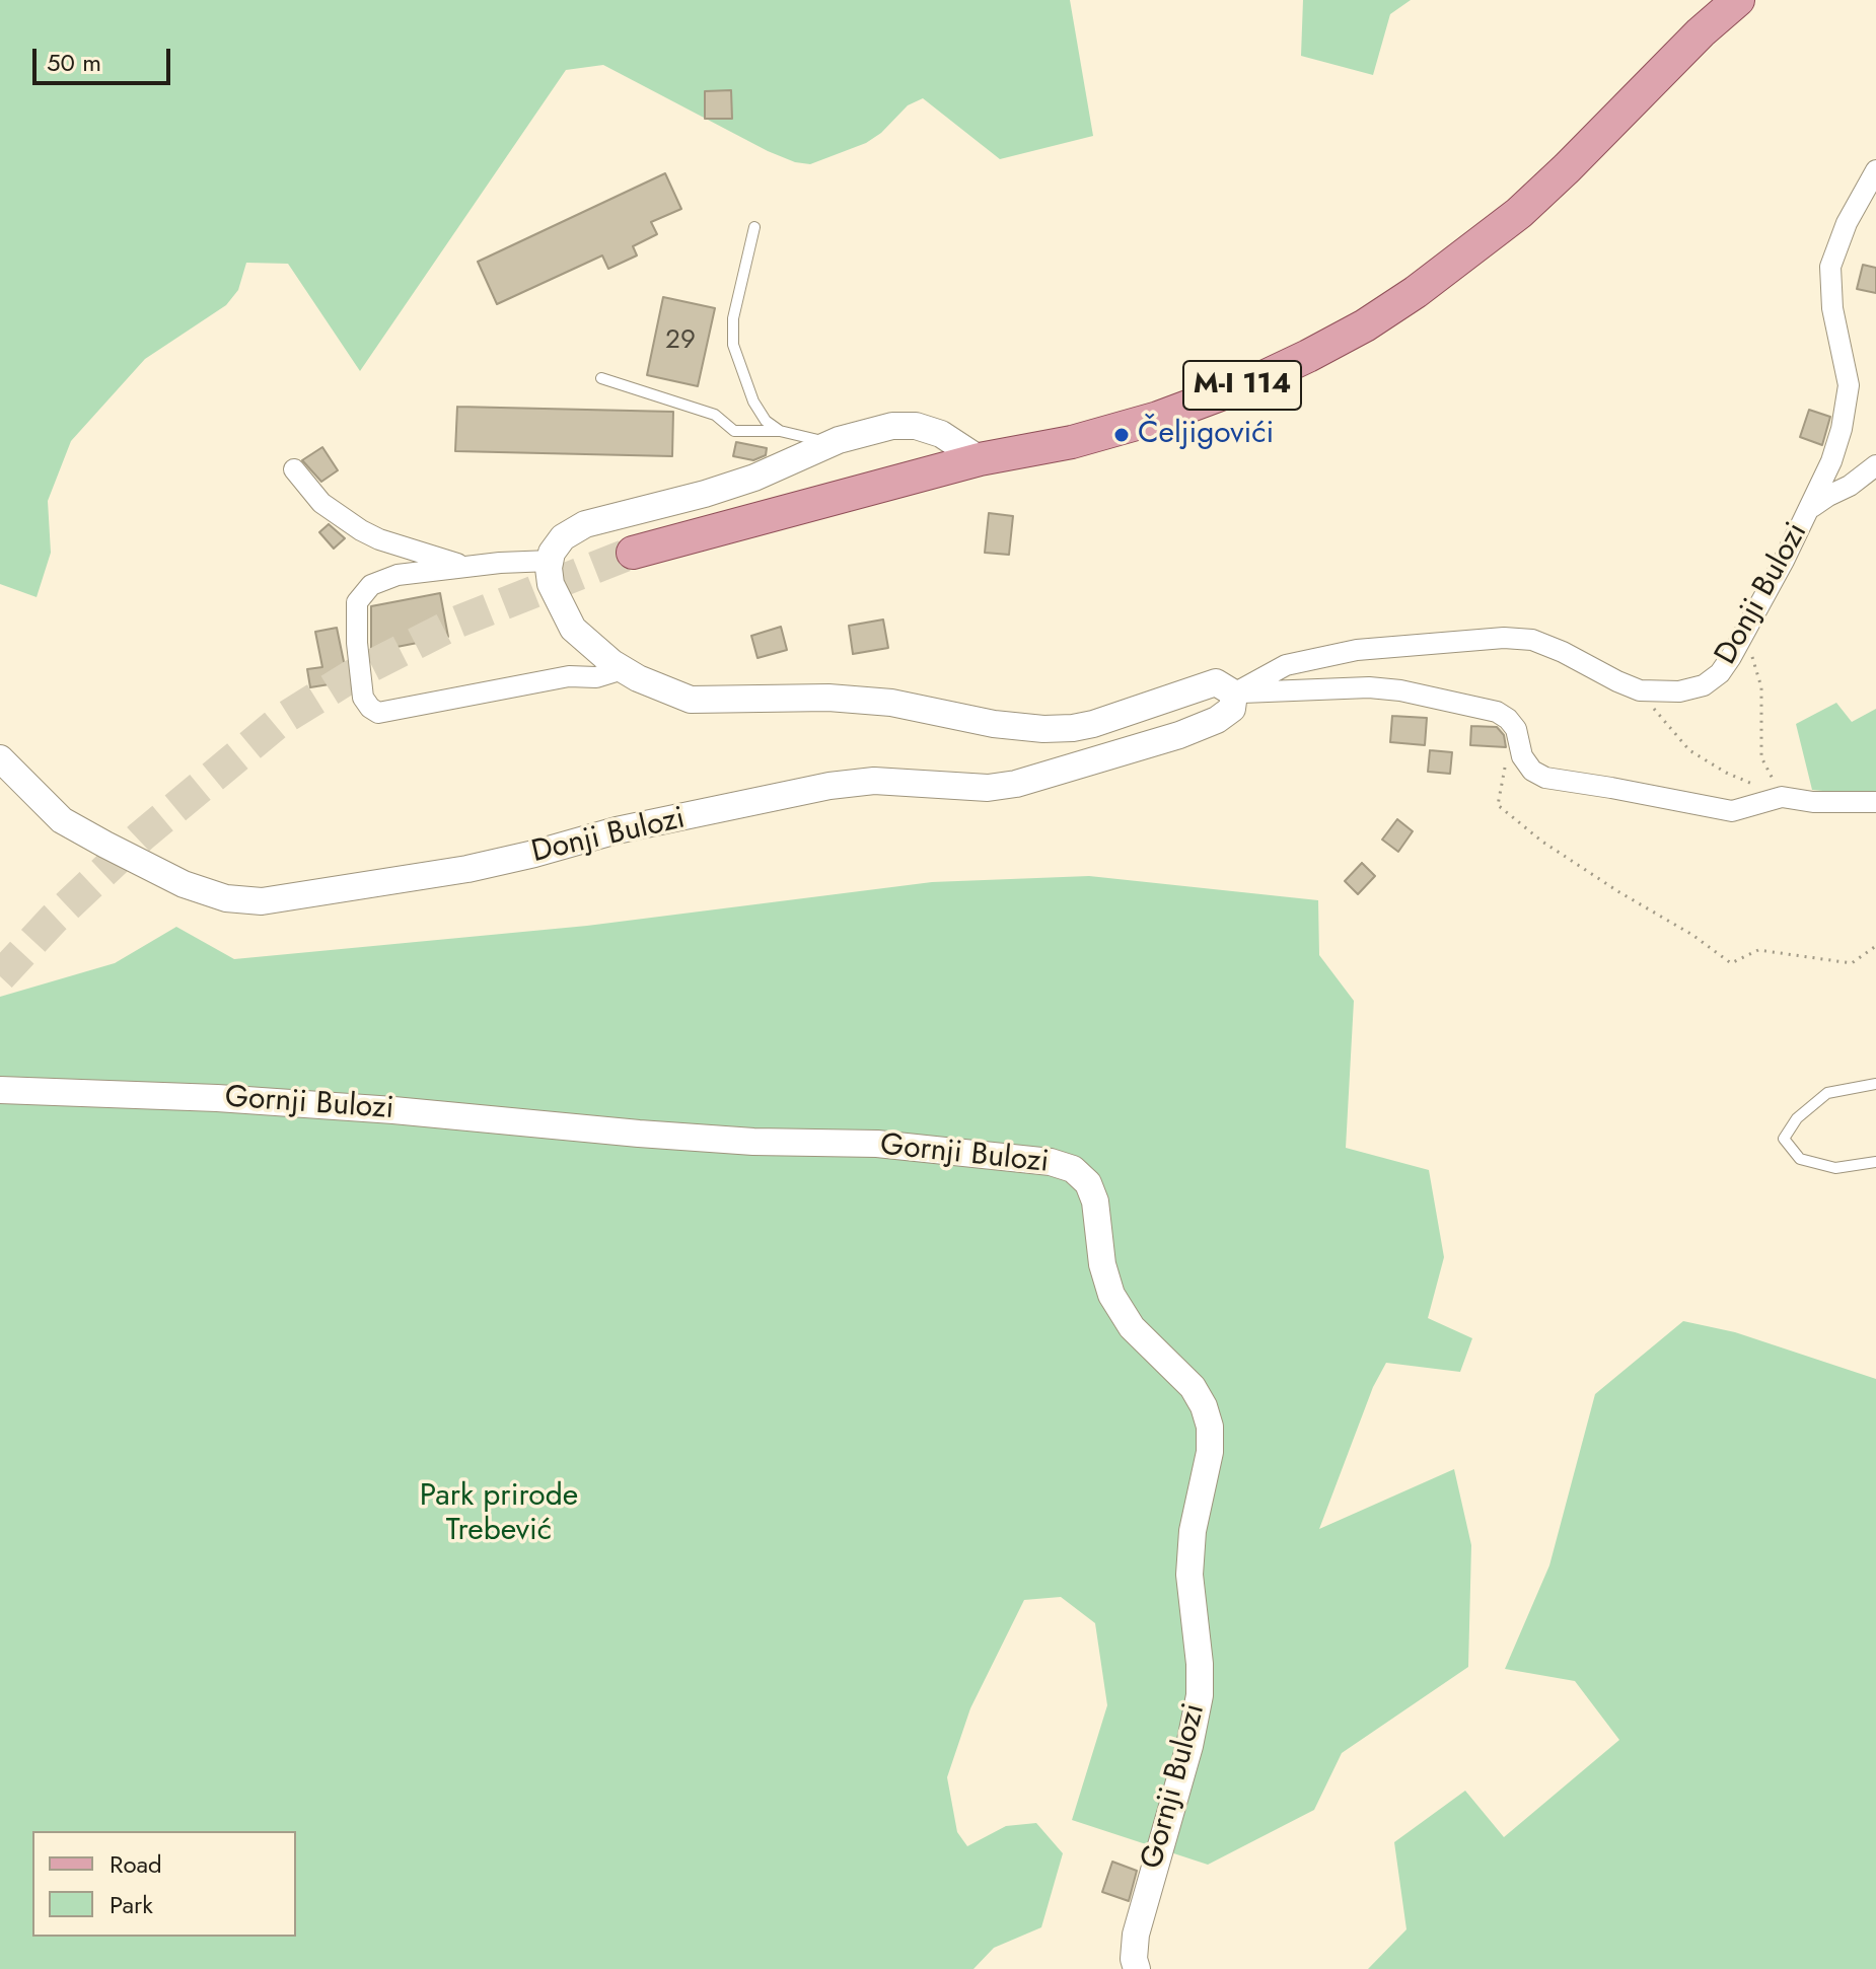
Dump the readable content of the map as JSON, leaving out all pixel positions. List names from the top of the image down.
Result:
{
  "streets": {
    "main road": ["M-I 114"],
    "street": ["Donji Bulozi", "Gornji Bulozi"]
  },
  "parks": ["Park prirode Trebević"],
  "places": ["Čeljigovići"],
  "house_numbers": ["29"],
  "legend": ["Road", "Park"],
  "scale_bar": "50 m"
}
